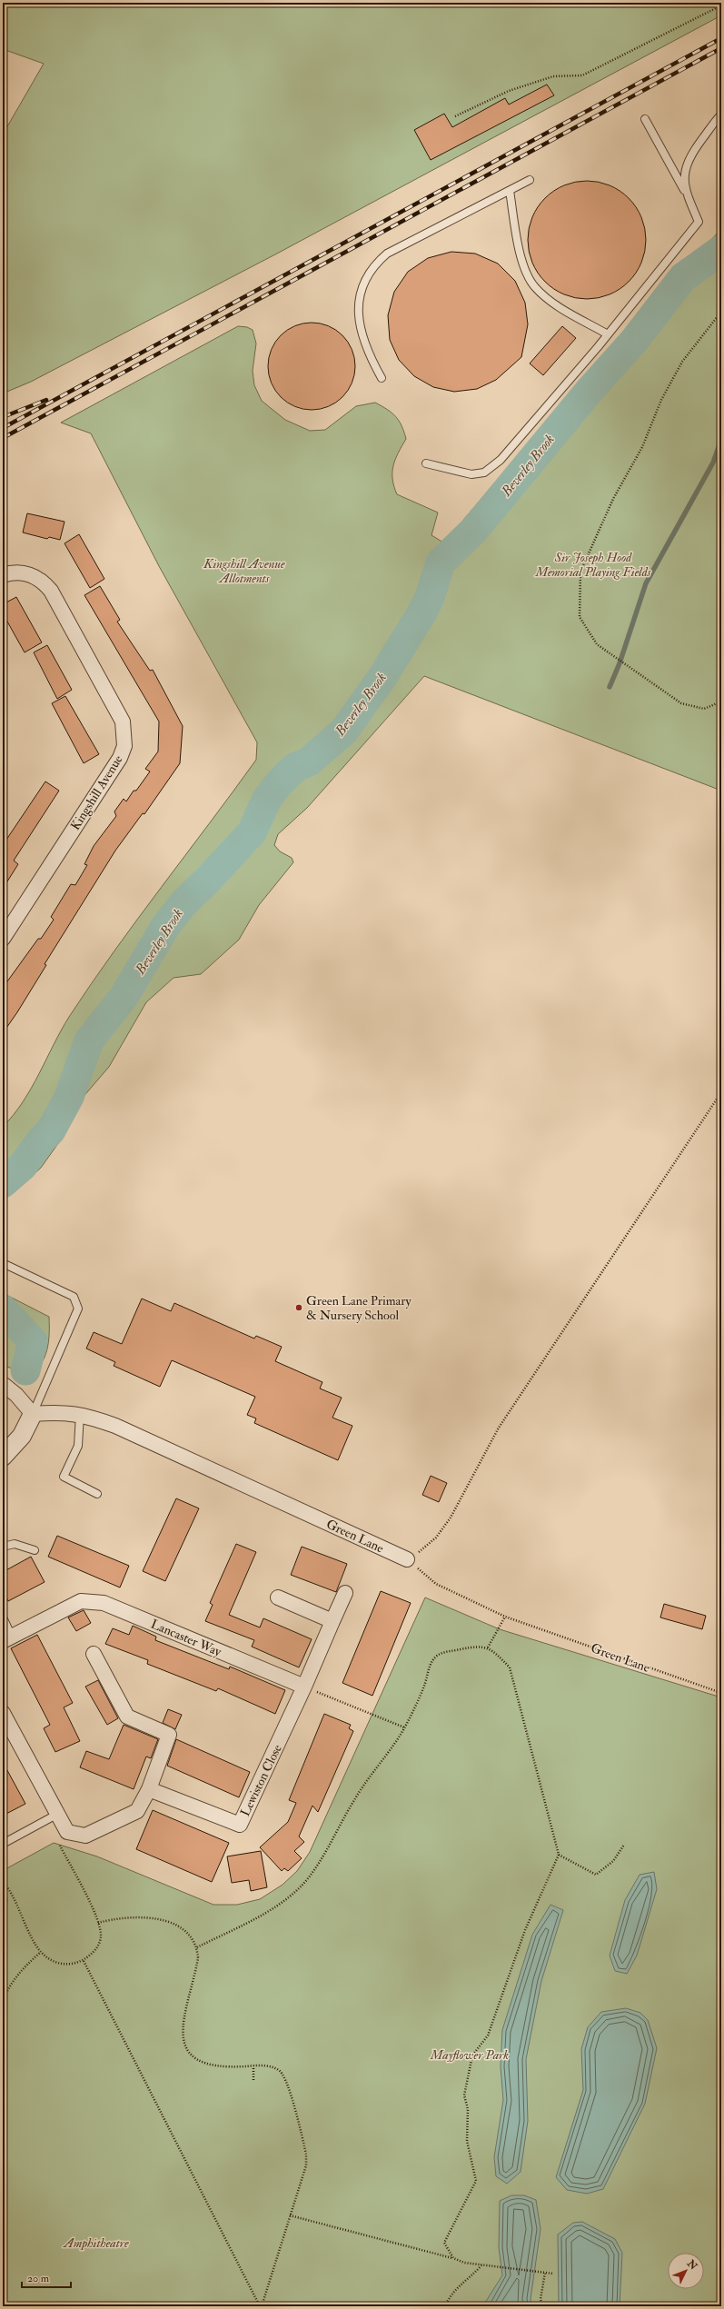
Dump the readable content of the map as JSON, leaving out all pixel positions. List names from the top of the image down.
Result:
{
  "streets": {
    "street": [
      "Kingshill Avenue",
      "Green Lane",
      "Lancaster Way",
      "Lewiston Close"
    ]
  },
  "crossings": [
    ["Lancaster Way", "Lewiston Close"]
  ],
  "water": ["Beverley Brook"],
  "parks": [
    "Sir Joseph Hood Memorial Playing Fields",
    "Kingshill Avenue Allotments",
    "Mayflower Park",
    "Amphitheatre"
  ],
  "places": ["Green Lane Primary & Nursery School"],
  "scale_bar": "20 m",
  "north": "top right"
}
